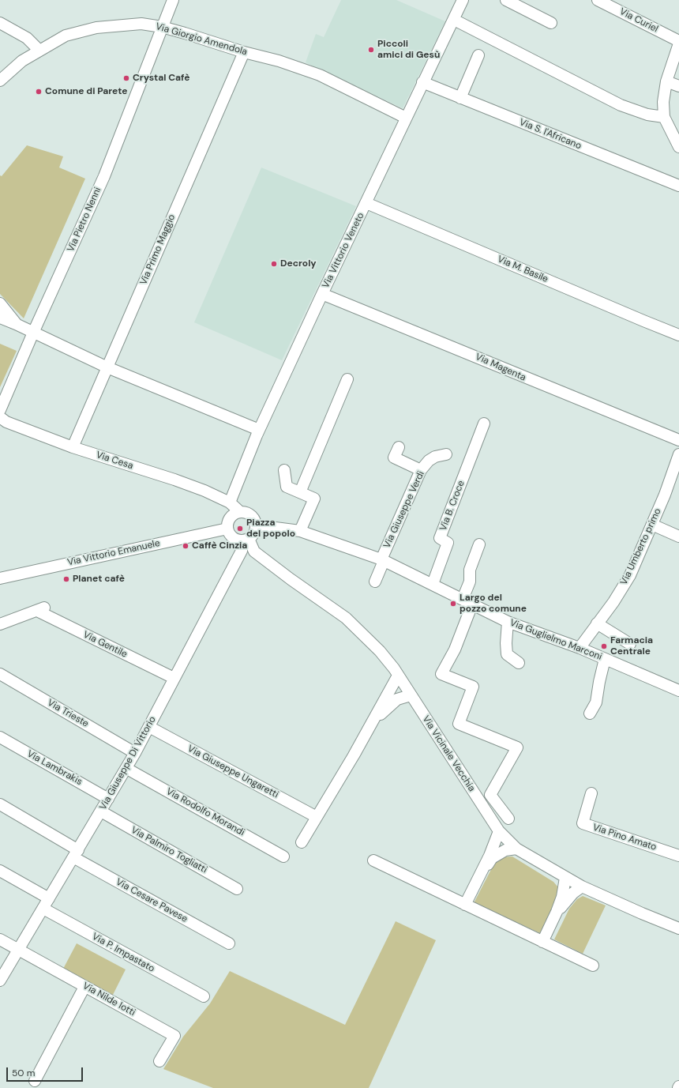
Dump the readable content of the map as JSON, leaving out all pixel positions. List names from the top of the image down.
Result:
{
  "streets": {
    "street": [
      "Via Curiel",
      "Via Giorgio Amendola",
      "Via S. l'Africano",
      "Via Pietro Nenni",
      "Via Primo Maggio",
      "Via Vittorio Veneto",
      "Via M. Basile",
      "Via Magenta",
      "Via Cesa",
      "Via B. Croce",
      "Via Giuseppe Verdi",
      "Via Umberto primo",
      "Via Vittorio Emanuele",
      "Via Guglielmo Marconi",
      "Via Gentile",
      "Via Trieste",
      "Via Vicinale Vecchia",
      "Via Giuseppe Di Vittorio",
      "Via Lambrakis",
      "Via Giuseppe Ungaretti",
      "Via Rodolfo Morandi",
      "Via Pino Amato",
      "Via Palmiro Togliatti",
      "Via Cesare Pavese",
      "Via P. Impastato",
      "Via Nilde Iotti"
    ]
  },
  "crossings": [
    ["Via Giorgio Amendola", "Via Pietro Nenni"],
    ["Via Giorgio Amendola", "Via Primo Maggio"],
    ["Via Giorgio Amendola", "Via Vittorio Veneto"],
    ["Via S. l'Africano", "Via Vittorio Veneto"],
    ["Via Primo Maggio", "Via Cesa"],
    ["Via Vittorio Veneto", "Via M. Basile"],
    ["Via Vittorio Veneto", "Via Magenta"],
    ["Via Vittorio Veneto", "Via Cesa"],
    ["Via Cesa", "Via Vittorio Emanuele"],
    ["Via Cesa", "Via Guglielmo Marconi"],
    ["Via Cesa", "Via Vicinale Vecchia"],
    ["Via Cesa", "Via Giuseppe Di Vittorio"],
    ["Via B. Croce", "Via Guglielmo Marconi"],
    ["Via Giuseppe Verdi", "Via Guglielmo Marconi"],
    ["Via Umberto primo", "Via Guglielmo Marconi"],
    ["Via Vittorio Emanuele", "Via Guglielmo Marconi"],
    ["Via Vittorio Emanuele", "Via Vicinale Vecchia"],
    ["Via Vittorio Emanuele", "Via Giuseppe Di Vittorio"],
    ["Via Guglielmo Marconi", "Via Vicinale Vecchia"],
    ["Via Guglielmo Marconi", "Via Giuseppe Di Vittorio"],
    ["Via Gentile", "Via Giuseppe Di Vittorio"],
    ["Via Trieste", "Via Giuseppe Di Vittorio"],
    ["Via Vicinale Vecchia", "Via Giuseppe Di Vittorio"],
    ["Via Giuseppe Di Vittorio", "Via Lambrakis"],
    ["Via Giuseppe Di Vittorio", "Via Giuseppe Ungaretti"],
    ["Via Giuseppe Di Vittorio", "Via Rodolfo Morandi"],
    ["Via Giuseppe Di Vittorio", "Via Palmiro Togliatti"],
    ["Via Giuseppe Di Vittorio", "Via Cesare Pavese"],
    ["Via Giuseppe Di Vittorio", "Via P. Impastato"],
    ["Via Giuseppe Di Vittorio", "Via Nilde Iotti"]
  ],
  "places": [
    "Piccoli amici di Gesù",
    "Crystal Cafè",
    "Comune di Parete",
    "Decroly",
    "Piazza del popolo",
    "Caffè Cinzia",
    "Planet cafè",
    "Largo del pozzo comune",
    "Farmacia Centrale"
  ],
  "scale_bar": "50 m"
}
